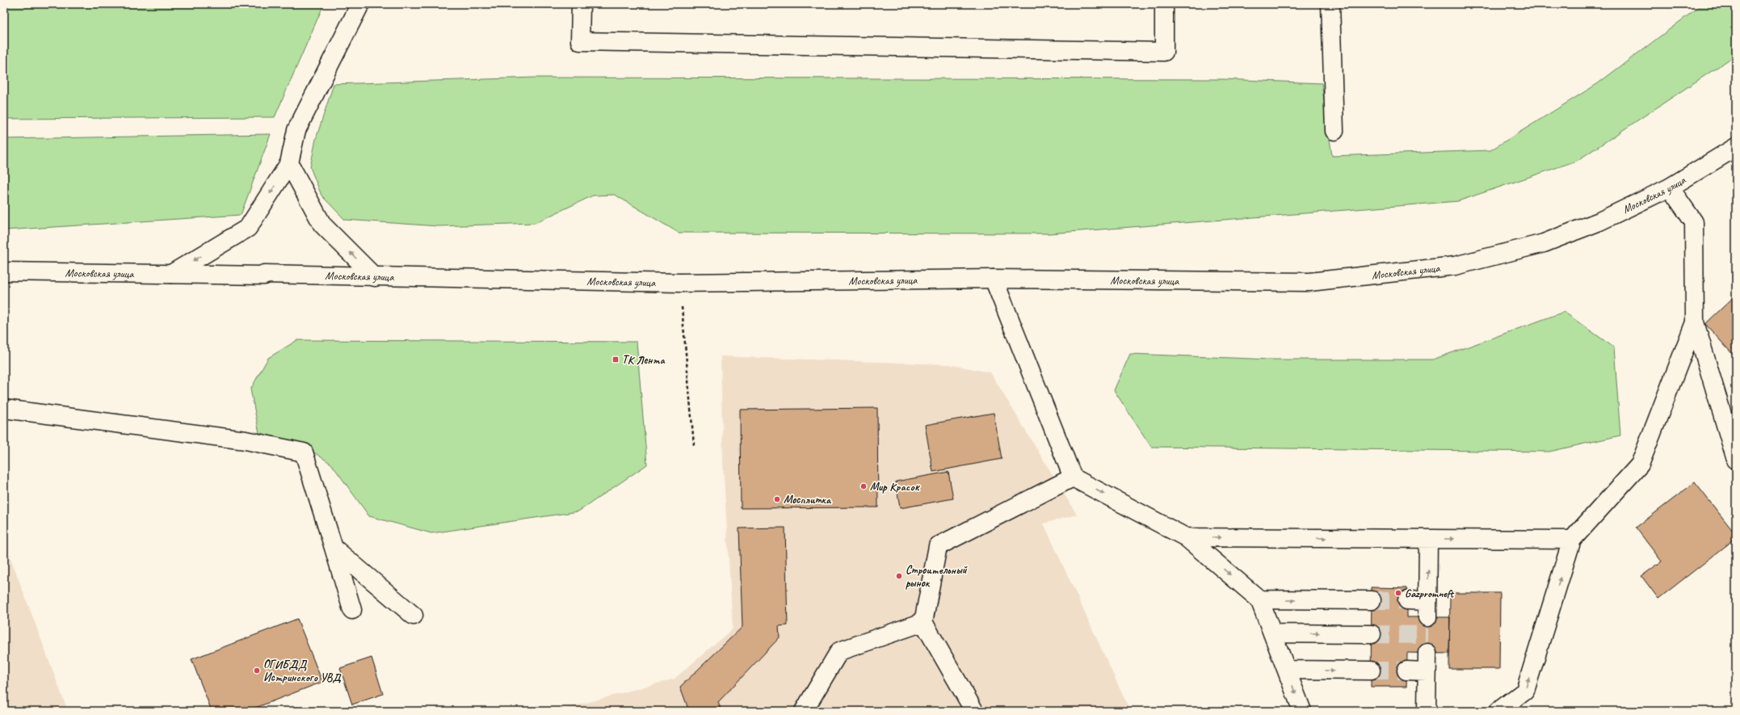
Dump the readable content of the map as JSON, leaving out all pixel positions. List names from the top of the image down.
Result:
{
  "streets": {
    "main road": ["Московская улица"]
  },
  "places": {
    "transit": ["ТК Лента"],
    "other": [
      "Мир Красок",
      "Мосплитка",
      "Строительный рынок",
      "Gazpromneft",
      "ОГИБДД Истринского УВД"
    ]
  }
}
